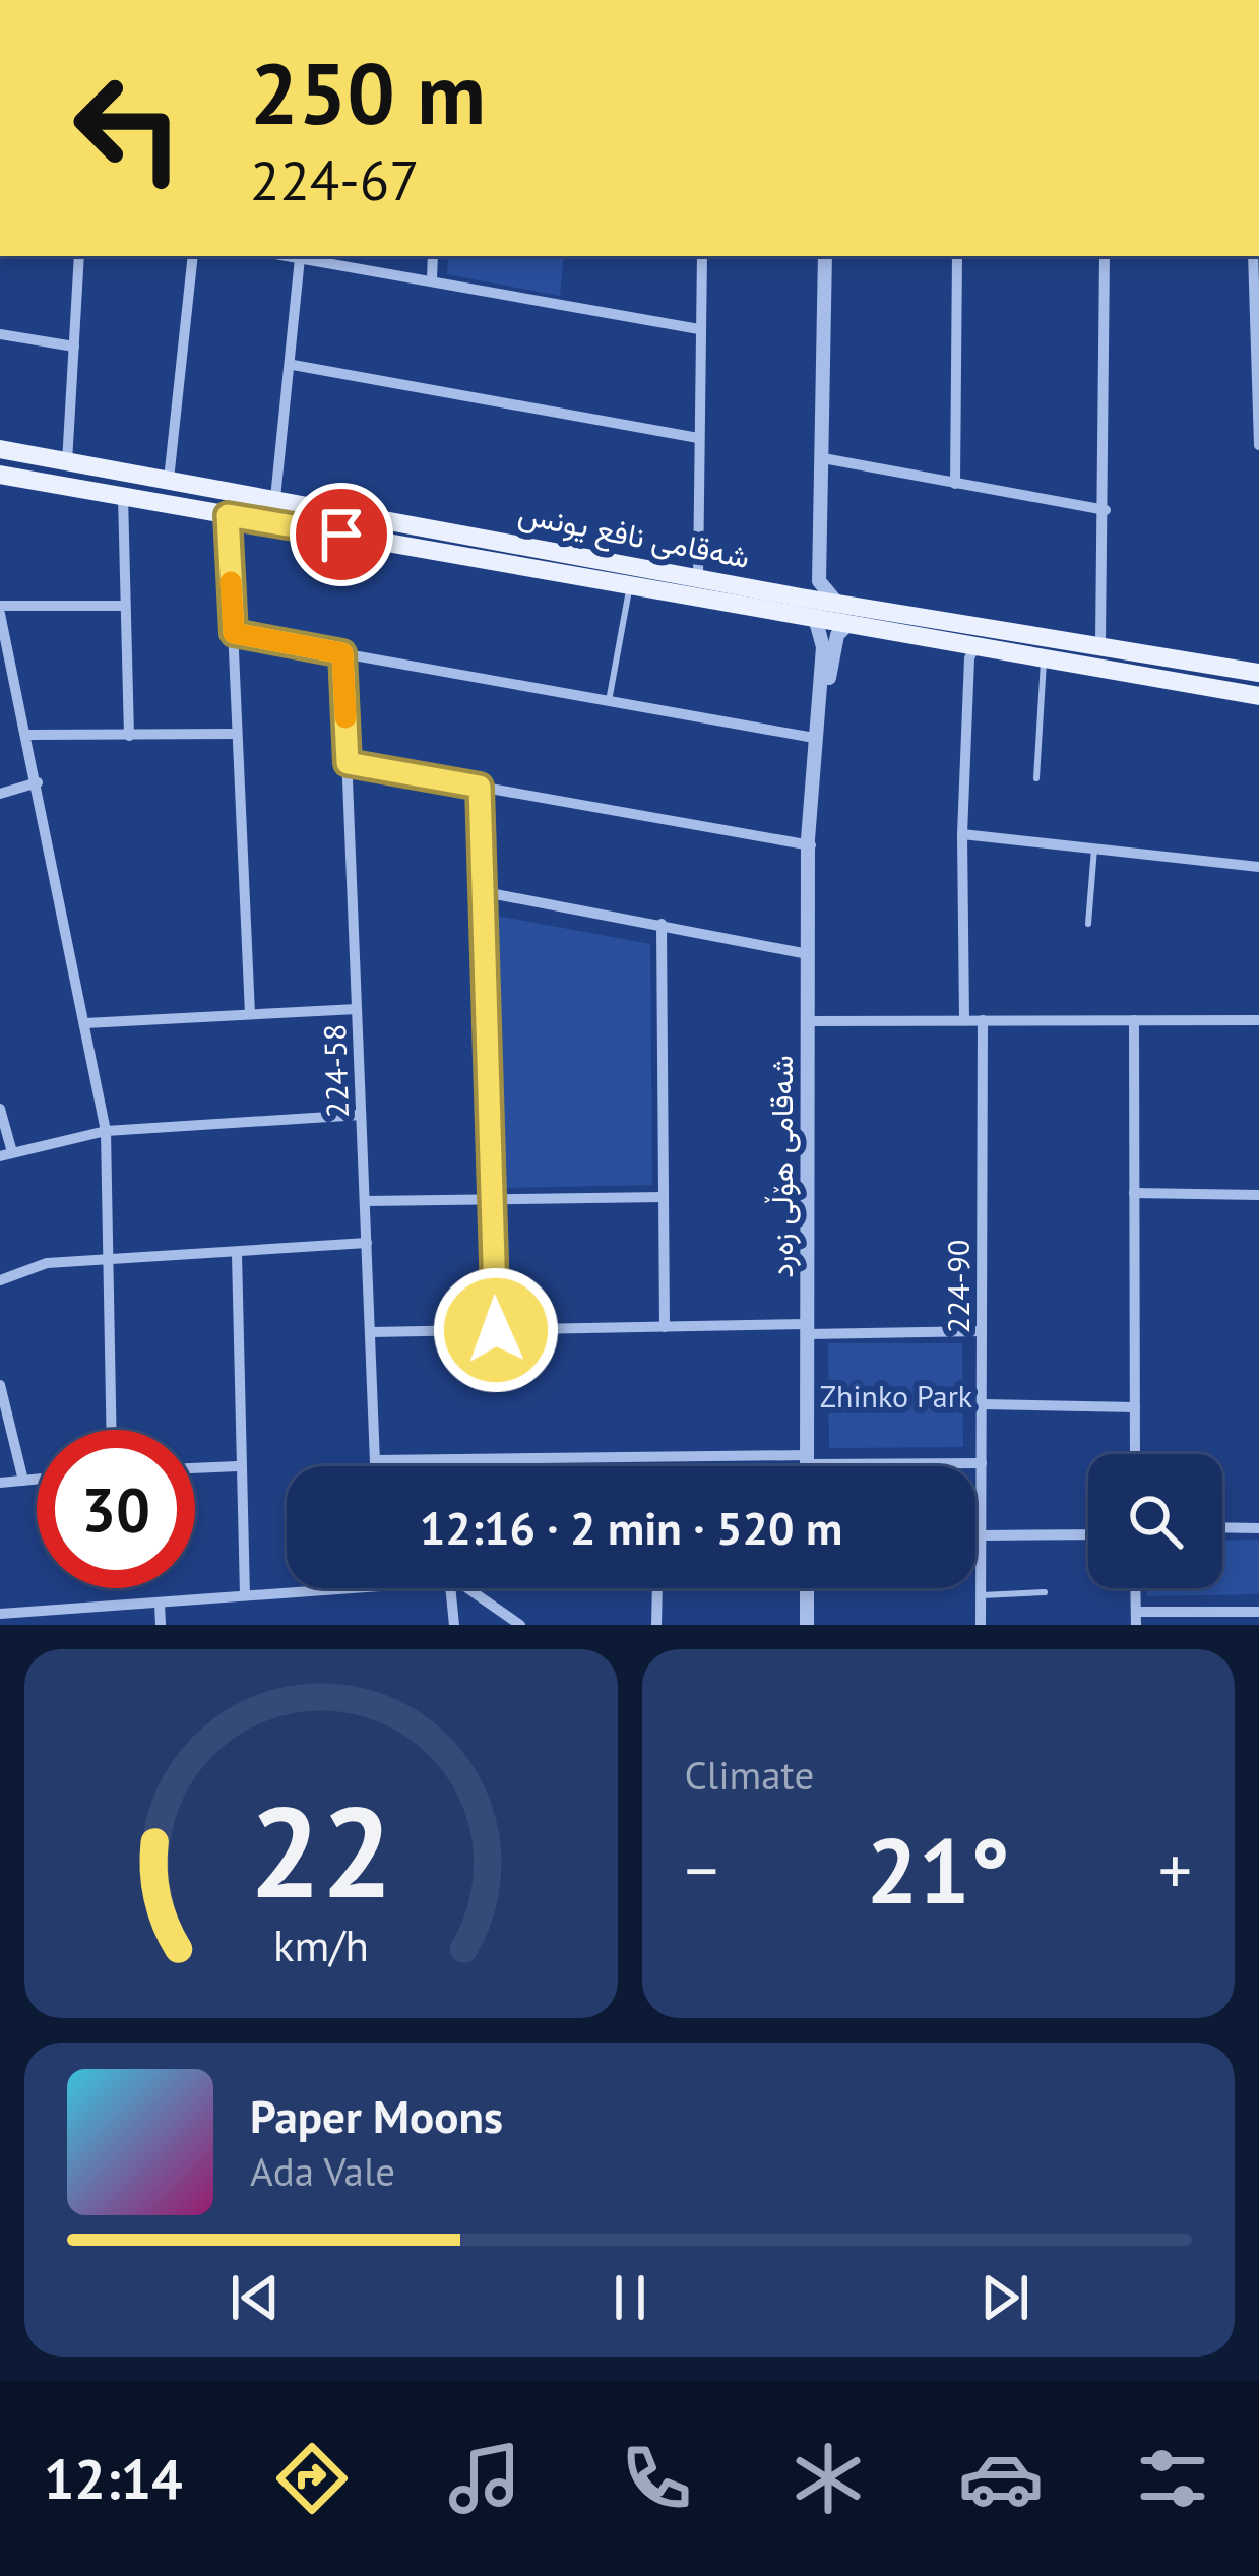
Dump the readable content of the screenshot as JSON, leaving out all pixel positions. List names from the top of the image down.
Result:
{
  "streets": {
    "main road": ["شەقامی نافع یونس"],
    "street": ["224-58", "شەقامی هۆڵی زەرد", "224-90"]
  },
  "crossings": [
    ["شەقامی نافع یونس", "شەقامی هۆڵی زەرد"]
  ],
  "parks": ["Zhinko Park"],
  "page": {
    "turn": ["250 m", "224-67"],
    "limit": "30",
    "trip": "12:16 · 2 min · 520 m",
    "tile": "Climate",
    "heat": ["−", "21°", "+"],
    "song": ["Paper Moons", "Ada Vale"],
    "tabs": "12:14",
    "gauge": ["22", "km/h"]
  }
}
